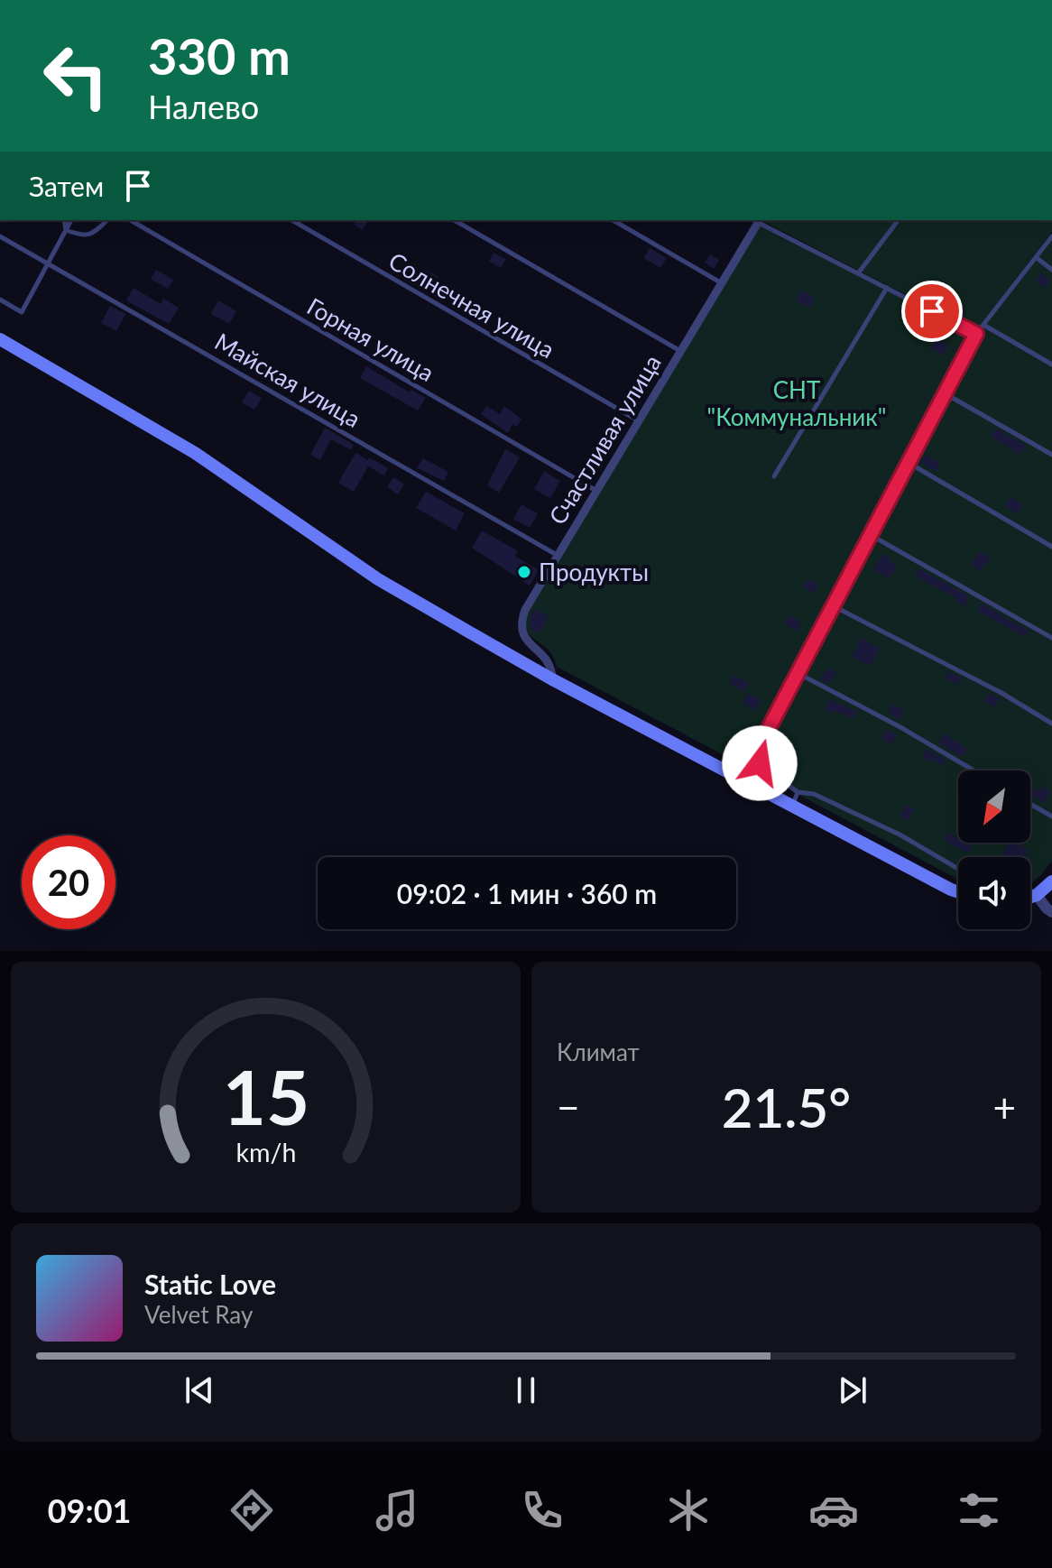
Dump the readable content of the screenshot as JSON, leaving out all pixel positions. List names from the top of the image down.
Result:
{
  "streets": {
    "street": ["Счастливая улица"],
    "lane": ["Солнечная улица", "Горная улица", "Майская улица"]
  },
  "crossings": [
    ["Солнечная улица", "Счастливая улица"],
    ["Горная улица", "Счастливая улица"],
    ["Майская улица", "Счастливая улица"]
  ],
  "parks": ["СНТ \"Коммунальник\""],
  "places": ["Продукты"],
  "north": "bottom left",
  "page": {
    "turn": ["330 m", "Налево"],
    "then": "Затем",
    "limit": "20",
    "trip": "09:02 · 1 мин · 360 m",
    "tile": "Климат",
    "heat": ["−", "21.5°", "+"],
    "song": ["Static Love", "Velvet Ray"],
    "tabs": "09:01",
    "gauge": ["15", "km/h"]
  }
}
